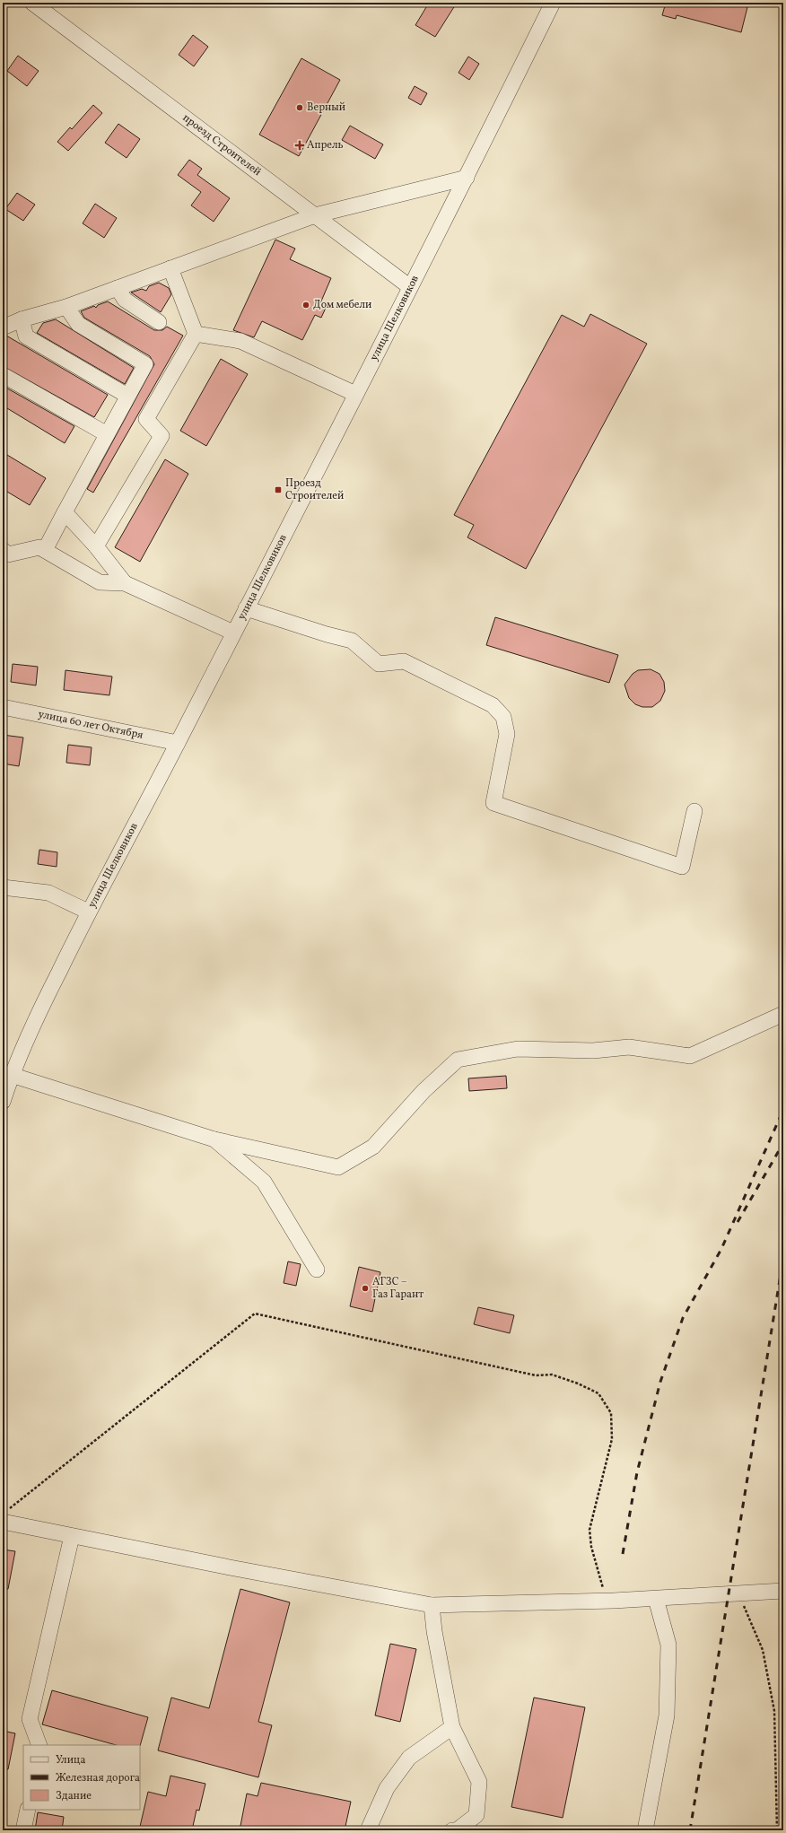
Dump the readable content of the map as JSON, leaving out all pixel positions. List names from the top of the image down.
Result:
{
  "streets": {
    "street": ["проезд Строителей", "улица Шелковиков", "улица 60 лет Октября"]
  },
  "crossings": [
    ["проезд Строителей", "улица Шелковиков"],
    ["улица Шелковиков", "улица 60 лет Октября"]
  ],
  "places": {
    "other": ["Верный", "Дом мебели", "АГЗС – Газ Гарант"],
    "health": ["Апрель"],
    "transit": ["Проезд Строителей"]
  },
  "legend": ["Улица", "Железная дорога", "Здание"]
}
